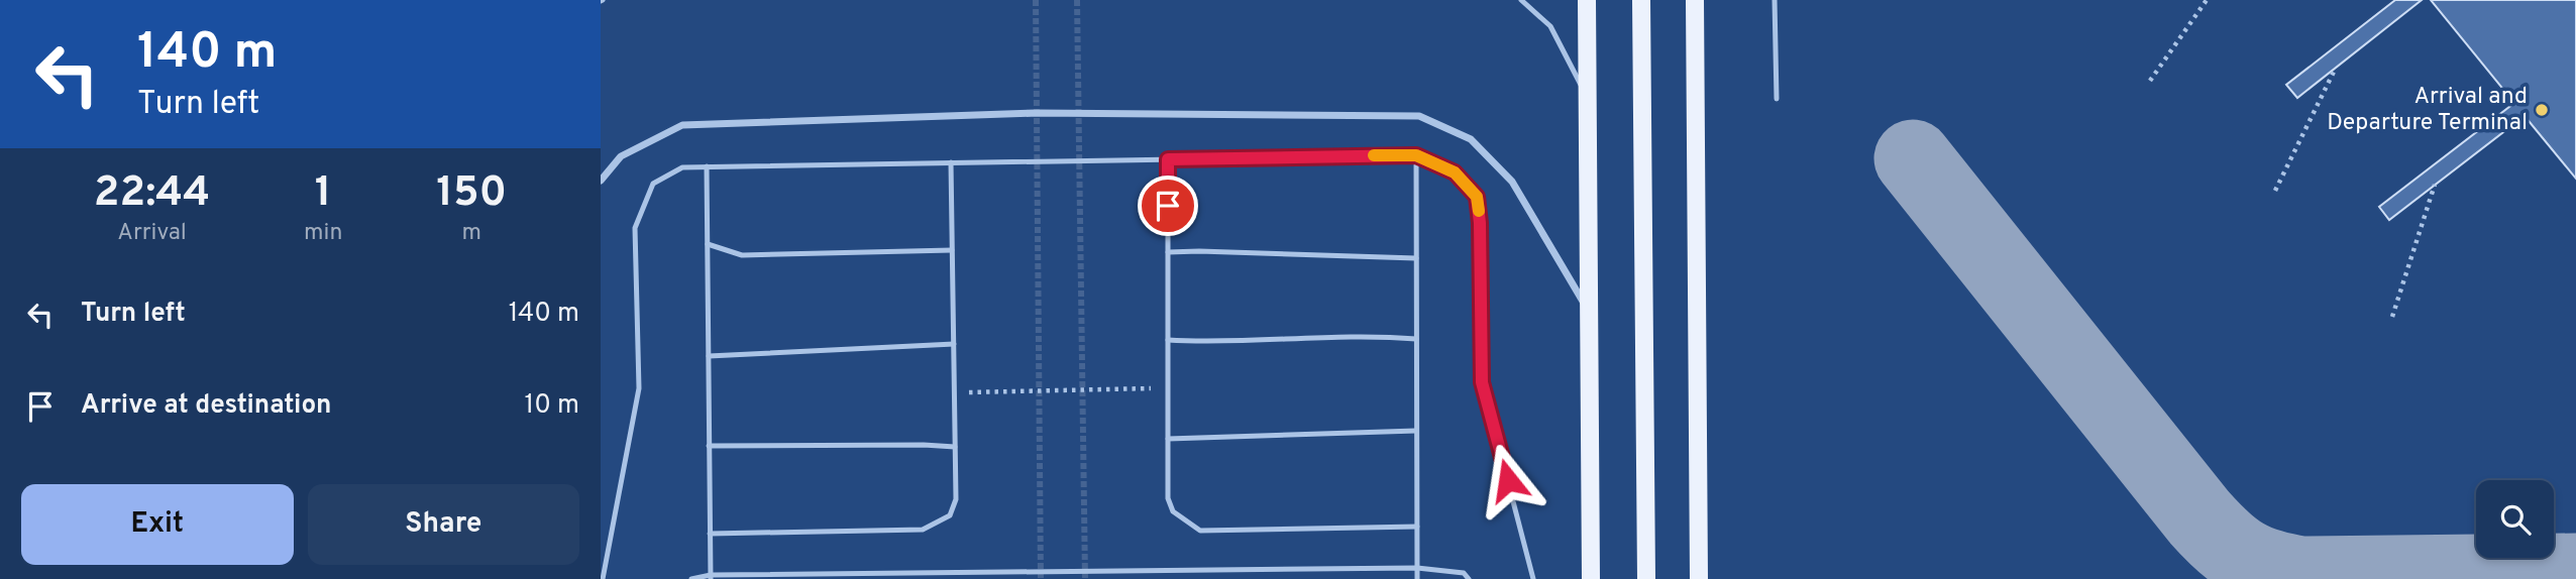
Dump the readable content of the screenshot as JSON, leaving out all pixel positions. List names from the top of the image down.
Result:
{
  "places": ["Arrival and Departure Terminal"],
  "page": {
    "turn": ["140 m", "Turn left"],
    "eta": [
      "22:44",
      "Arrival",
      "1",
      "min",
      "150",
      "m"
    ],
    "list": [
      {
        "name": "Turn left",
        "value": "140 m"
      },
      {
        "name": "Arrive at destination",
        "value": "10 m"
      }
    ],
    "buttons": ["Exit", "Share"]
  }
}
